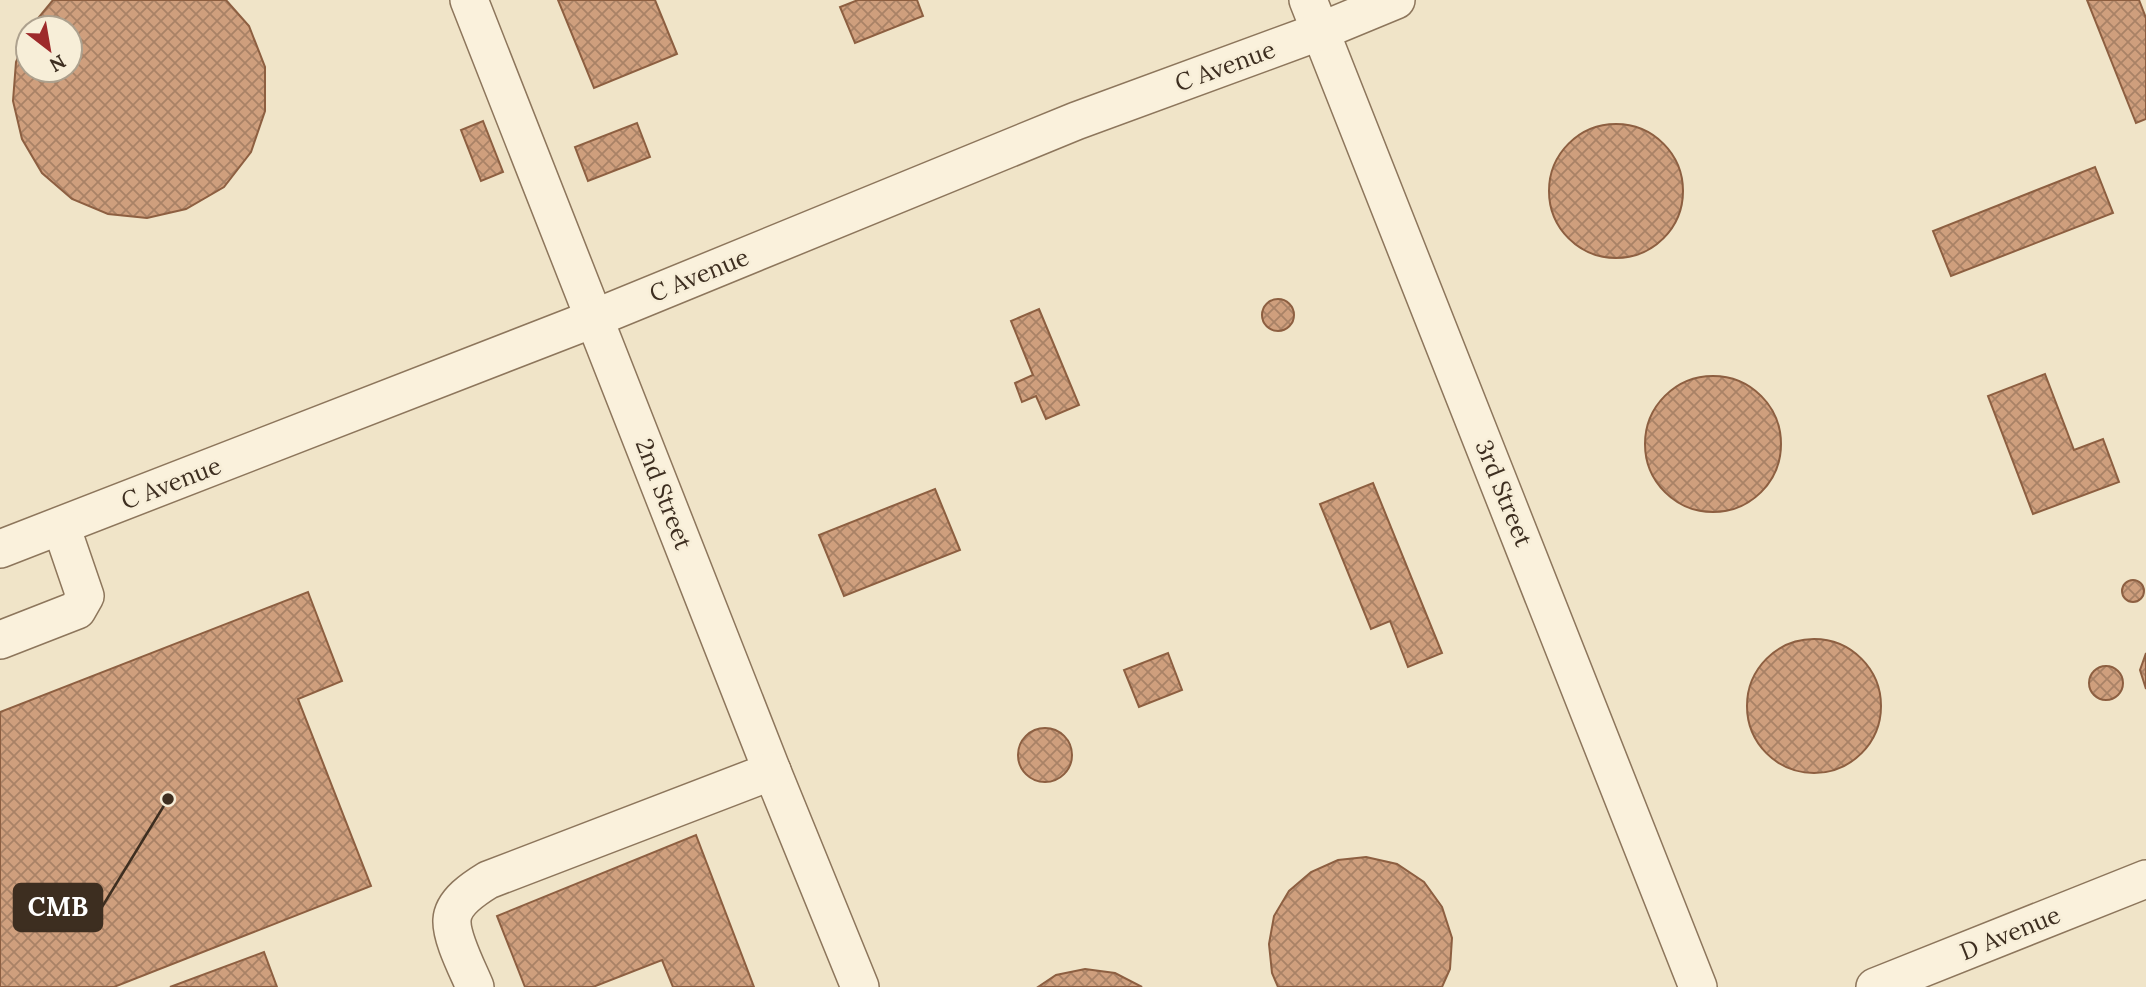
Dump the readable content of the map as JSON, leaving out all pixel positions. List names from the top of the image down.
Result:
{
  "streets": {
    "lane": [
      "C Avenue",
      "3rd Street",
      "2nd Street",
      "D Avenue"
    ]
  },
  "crossings": [
    ["C Avenue", "3rd Street"],
    ["C Avenue", "2nd Street"]
  ],
  "places": ["CMB"],
  "north": "bottom right"
}
